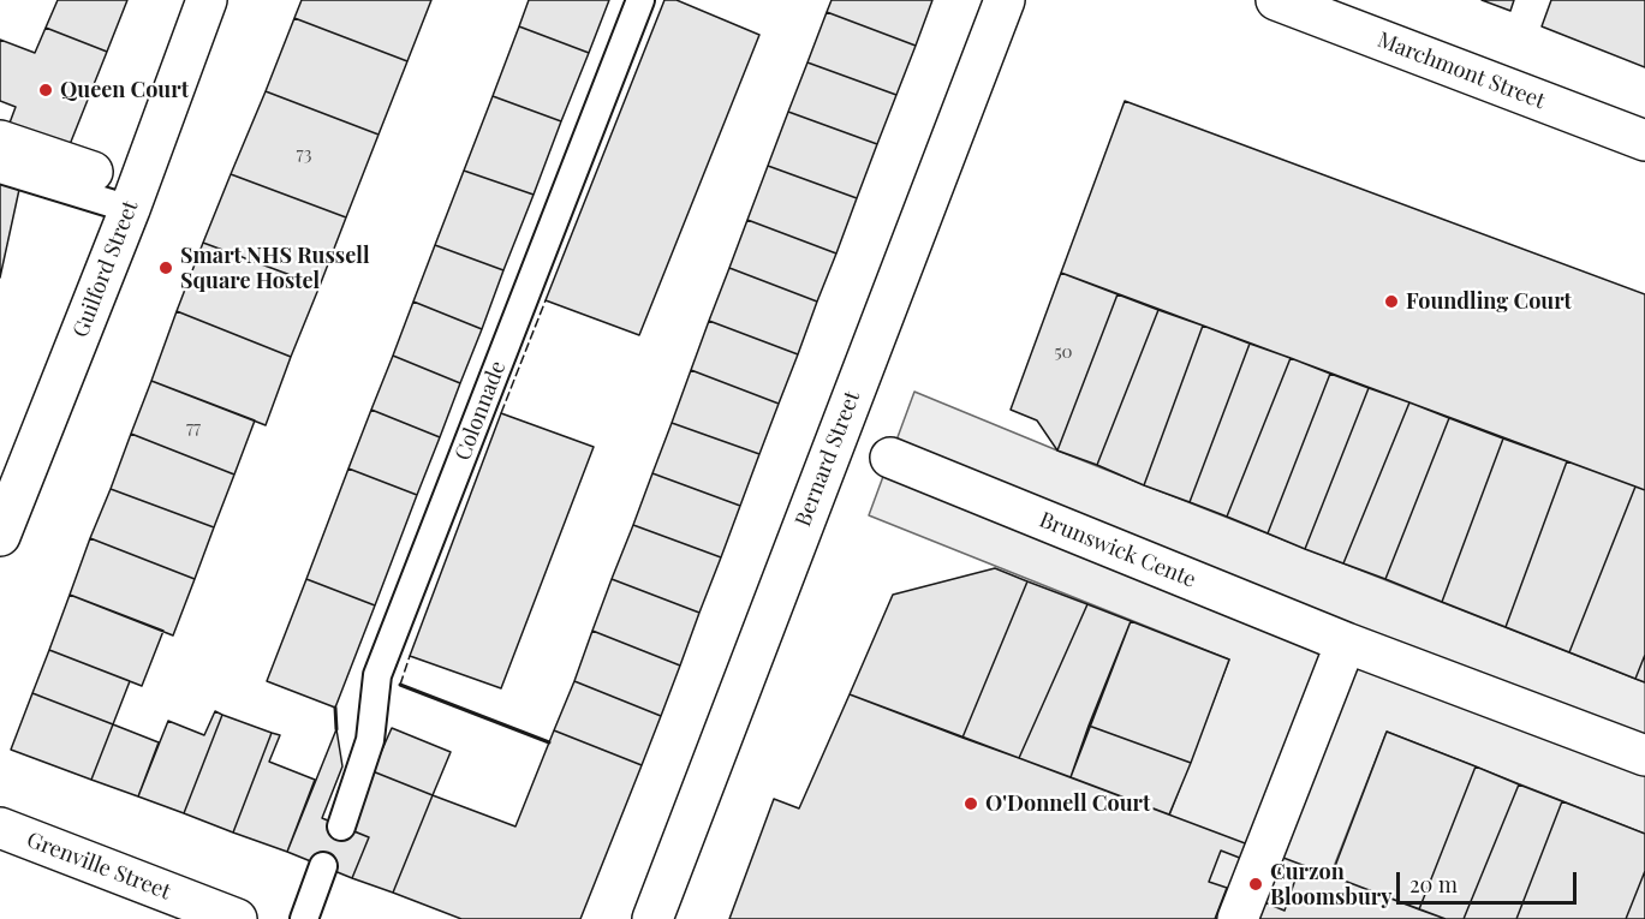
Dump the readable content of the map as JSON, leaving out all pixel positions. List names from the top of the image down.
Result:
{
  "streets": {
    "main road": [
      "Marchmont Street",
      "Guilford Street",
      "Bernard Street",
      "Brunswick Cente",
      "Grenville Street"
    ],
    "lane": ["Colonnade"]
  },
  "places": [
    "Queen Court",
    "Smart NHS Russell Square Hostel",
    "Foundling Court",
    "O'Donnell Court",
    "Curzon Bloomsbury"
  ],
  "house_numbers": ["73", "50", "77"],
  "scale_bar": "20 m"
}
